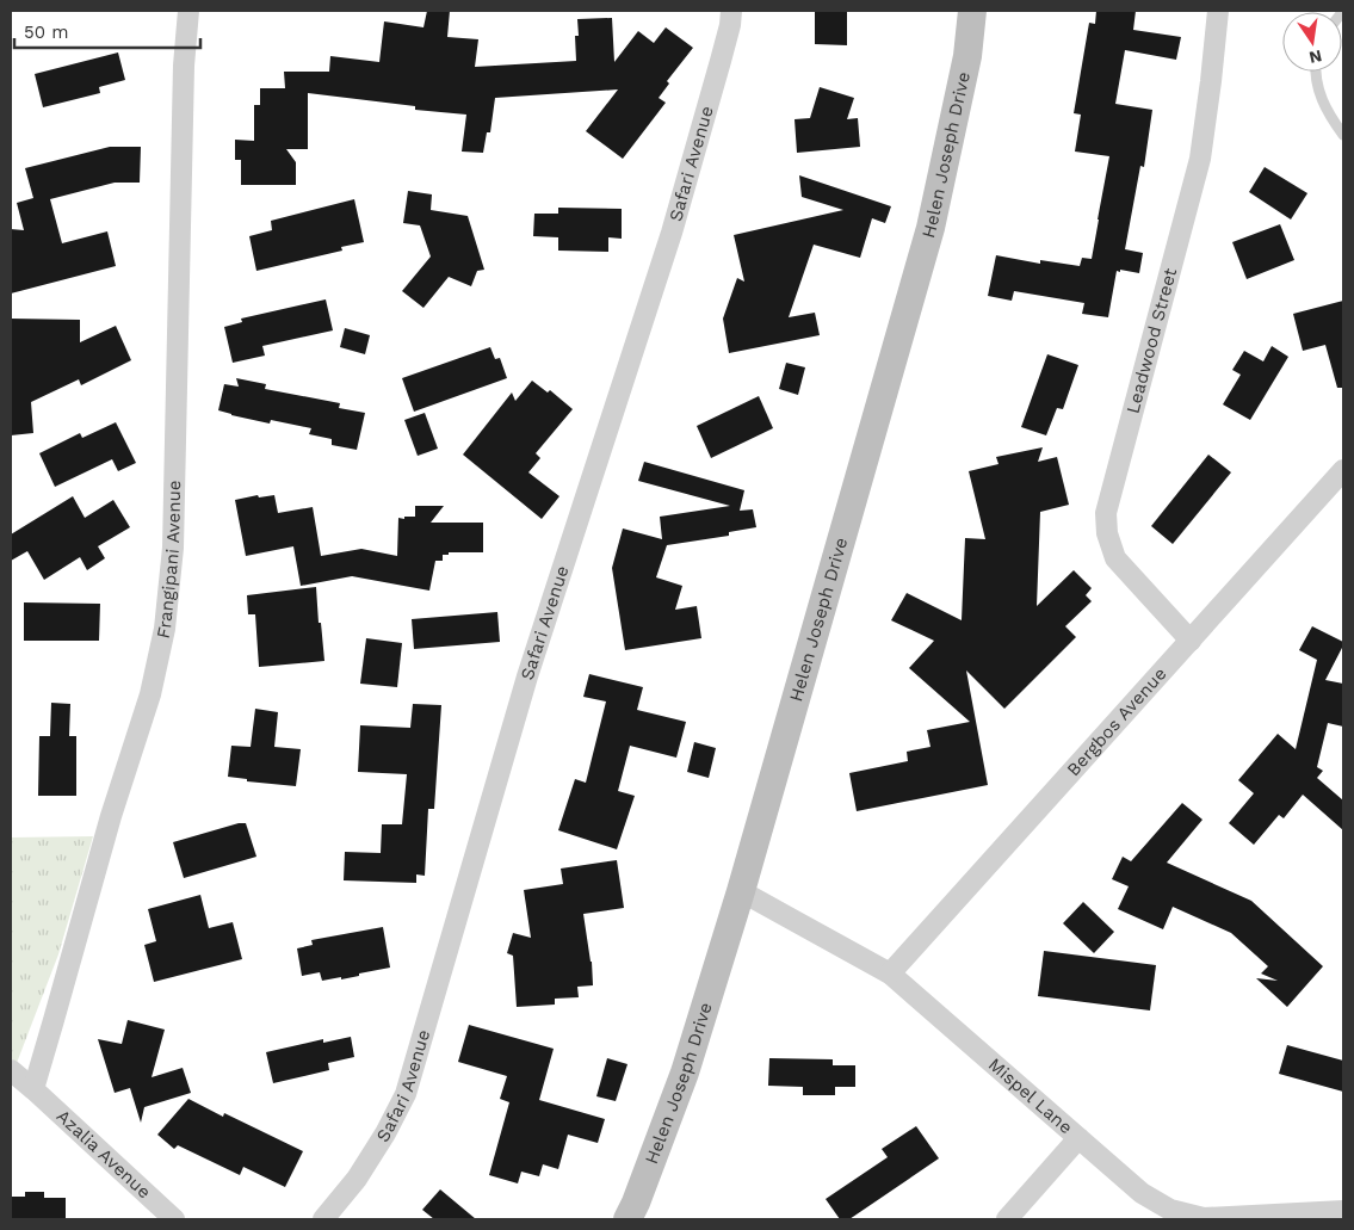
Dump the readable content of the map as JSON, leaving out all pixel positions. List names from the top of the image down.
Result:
{
  "streets": {
    "street": [
      "Helen Joseph Drive",
      "Safari Avenue",
      "Leadwood Street",
      "Frangipani Avenue",
      "Bergbos Avenue",
      "Mispel Lane",
      "Azalia Avenue"
    ]
  },
  "crossings": [
    ["Helen Joseph Drive", "Mispel Lane"],
    ["Leadwood Street", "Bergbos Avenue"],
    ["Frangipani Avenue", "Azalia Avenue"],
    ["Bergbos Avenue", "Mispel Lane"]
  ],
  "scale_bar": "50 m",
  "north": "bottom"
}
